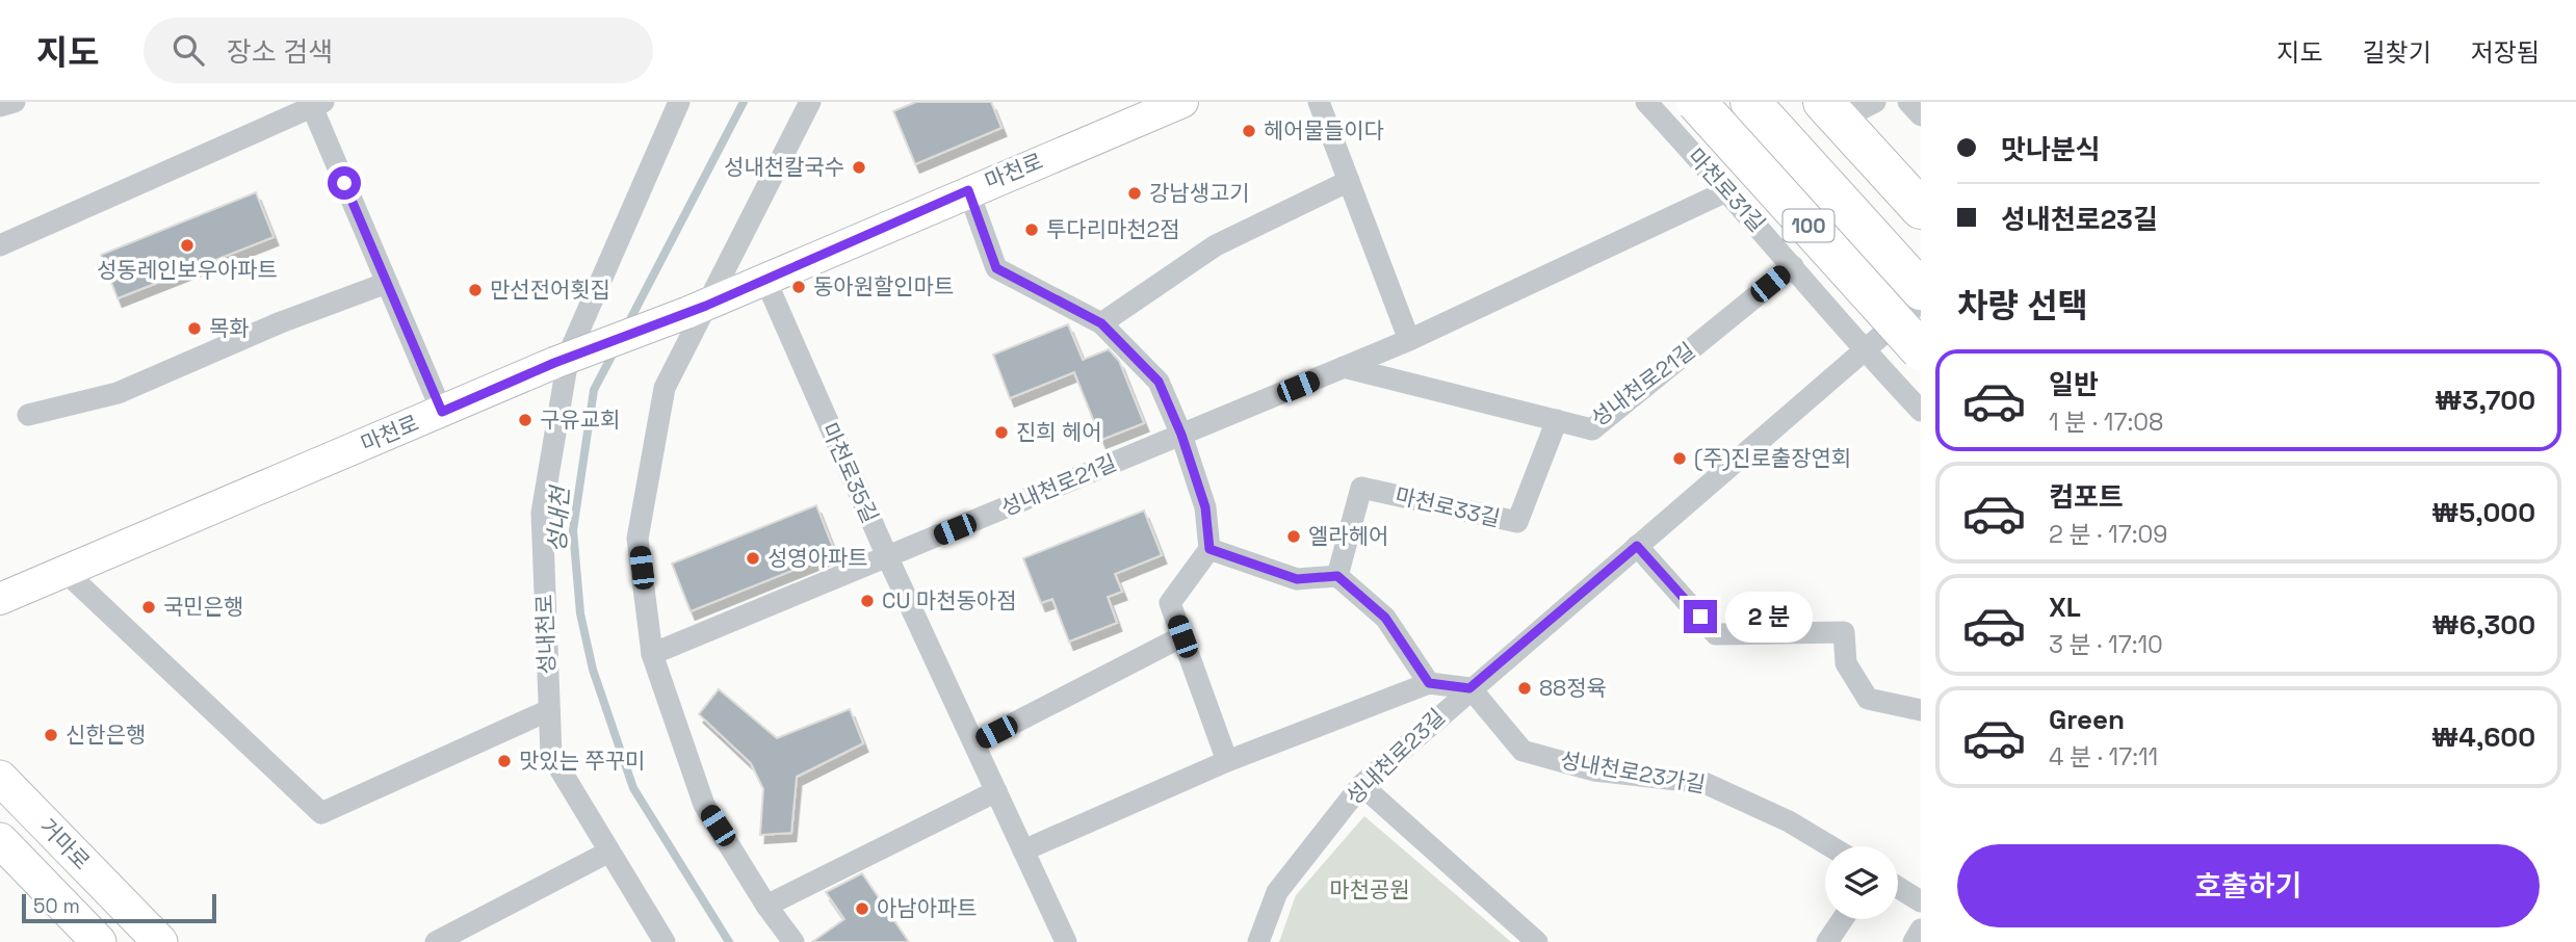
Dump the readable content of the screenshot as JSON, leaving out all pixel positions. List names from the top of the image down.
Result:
{
  "streets": {
    "highway": ["100"],
    "main road": ["거마로"],
    "street": [
      "마천로",
      "마천로31길",
      "성내천로21길",
      "마천로35길",
      "마천로33길",
      "성내천로",
      "성내천로23길",
      "성내천로23가길"
    ]
  },
  "crossings": [
    ["마천로", "마천로35길"],
    ["마천로31길", "성내천로21길"],
    ["마천로31길", "성내천로23길"],
    ["성내천로21길", "마천로35길"],
    ["성내천로21길", "마천로33길"],
    ["성내천로23길", "성내천로23가길"]
  ],
  "water": ["성내천"],
  "parks": ["마천공원"],
  "places": [
    "헤어물들이다",
    "성내천칼국수",
    "강남생고기",
    "투다리마천2점",
    "성동레인보우아파트",
    "동아원할인마트",
    "만선전어횟집",
    "목화",
    "구유교회",
    "진희 헤어",
    "(주)진로출장연회",
    "엘라헤어",
    "성영아파트",
    "CU 마천동아점",
    "국민은행",
    "88정육",
    "신한은행",
    "맛있는 쭈꾸미",
    "아남아파트"
  ],
  "scale_bar": "50 m",
  "page": {
    "header": "지도",
    "search": "장소 검색",
    "nav": ["지도", "길찾기", "저장됨"],
    "banner": ["맛나분식", "성내천로23길"],
    "heading": "차량 선택",
    "list": [
      {
        "name": "일반",
        "note": "1 분 · 17:08",
        "value": "₩3,700"
      },
      {
        "name": "컴포트",
        "note": "2 분 · 17:09",
        "value": "₩5,000"
      },
      {
        "name": "XL",
        "note": "3 분 · 17:10",
        "value": "₩6,300"
      },
      {
        "name": "Green",
        "note": "4 분 · 17:11",
        "value": "₩4,600"
      }
    ],
    "bubble": "2 분",
    "buttons": "호출하기",
    "scale": "50 m"
  }
}
